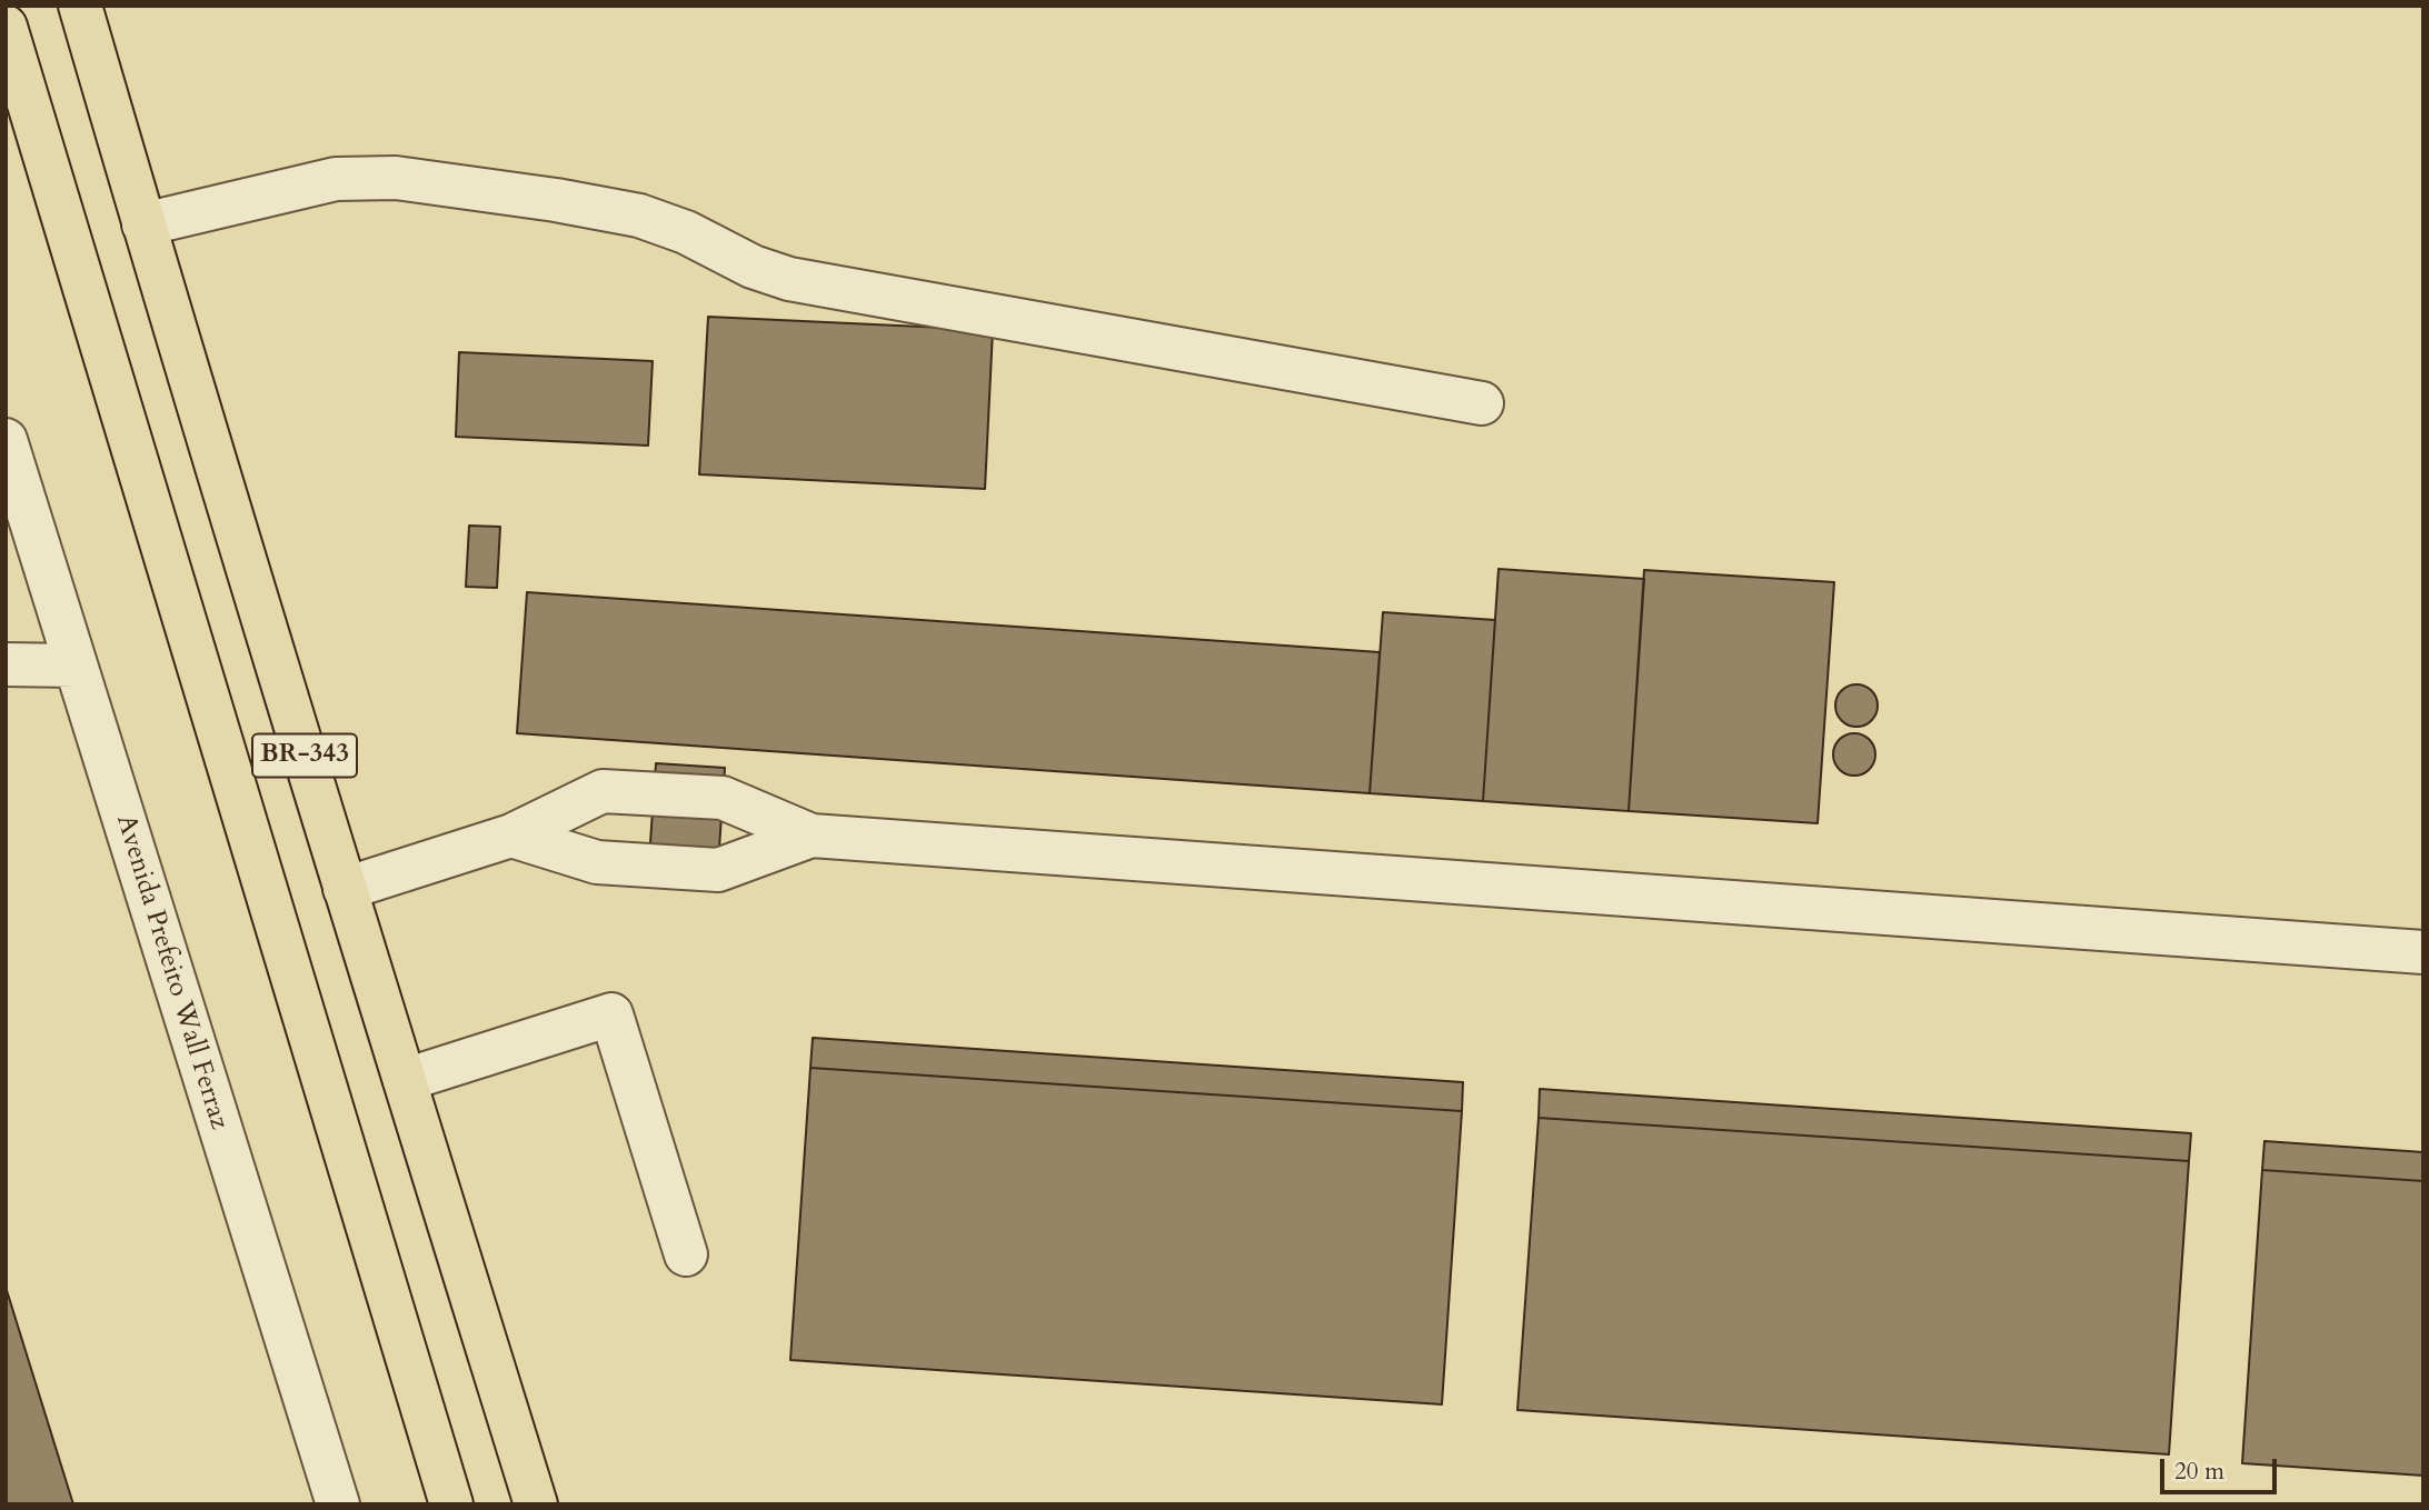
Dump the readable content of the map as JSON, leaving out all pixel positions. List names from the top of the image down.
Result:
{
  "streets": {
    "highway": ["BR-343"],
    "street": ["Avenida Prefeito Wall Ferraz"]
  },
  "scale_bar": "20 m"
}
